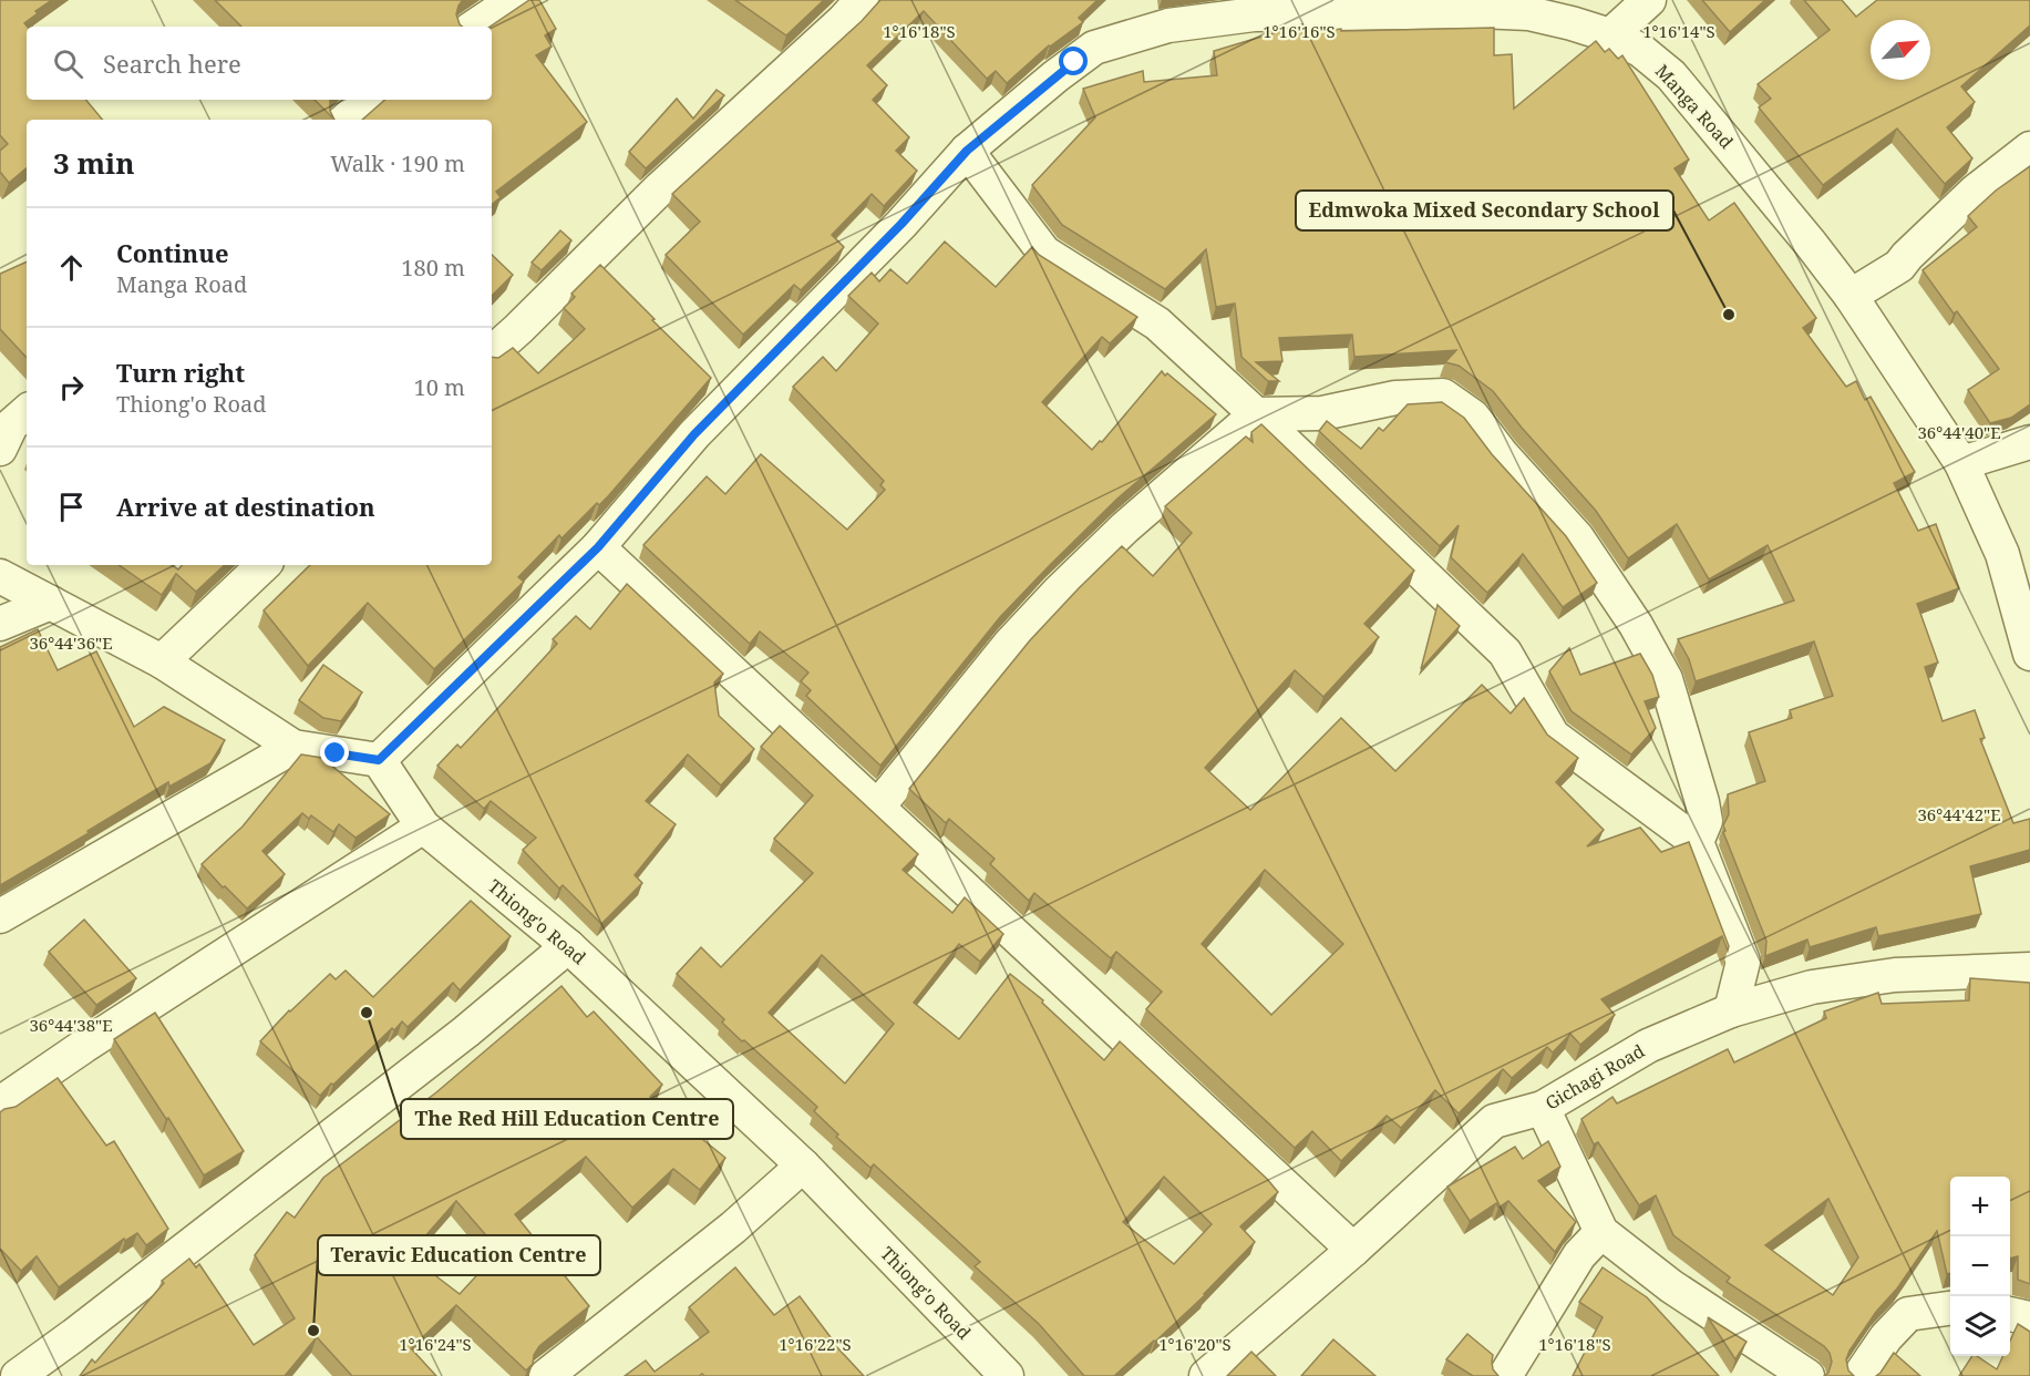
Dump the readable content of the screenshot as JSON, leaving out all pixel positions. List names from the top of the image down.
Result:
{
  "streets": {
    "street": ["Manga Road", "Thiong'o Road", "Gichagi Road"]
  },
  "crossings": [
    ["Manga Road", "Thiong'o Road"]
  ],
  "places": ["Edmwoka Mixed Secondary School", "The Red Hill Education Centre", "Teravic Education Centre"],
  "north": "top right",
  "page": {
    "search": "Search here",
    "heading": ["3 min", "Walk · 190 m"],
    "list": [
      ["Continue", "Manga Road", "180 m"],
      ["Turn right", "Thiong'o Road", "10 m"],
      "Arrive at destination"
    ],
    "map_buttons": ["+", "−"]
  },
  "coordinates": [
    "1°16'18\"S",
    "1°16'16\"S",
    "1°16'14\"S",
    "36°44'40\"E",
    "36°44'36\"E",
    "36°44'42\"E",
    "36°44'38\"E",
    "1°16'24\"S",
    "1°16'22\"S",
    "1°16'20\"S"
  ]
}
